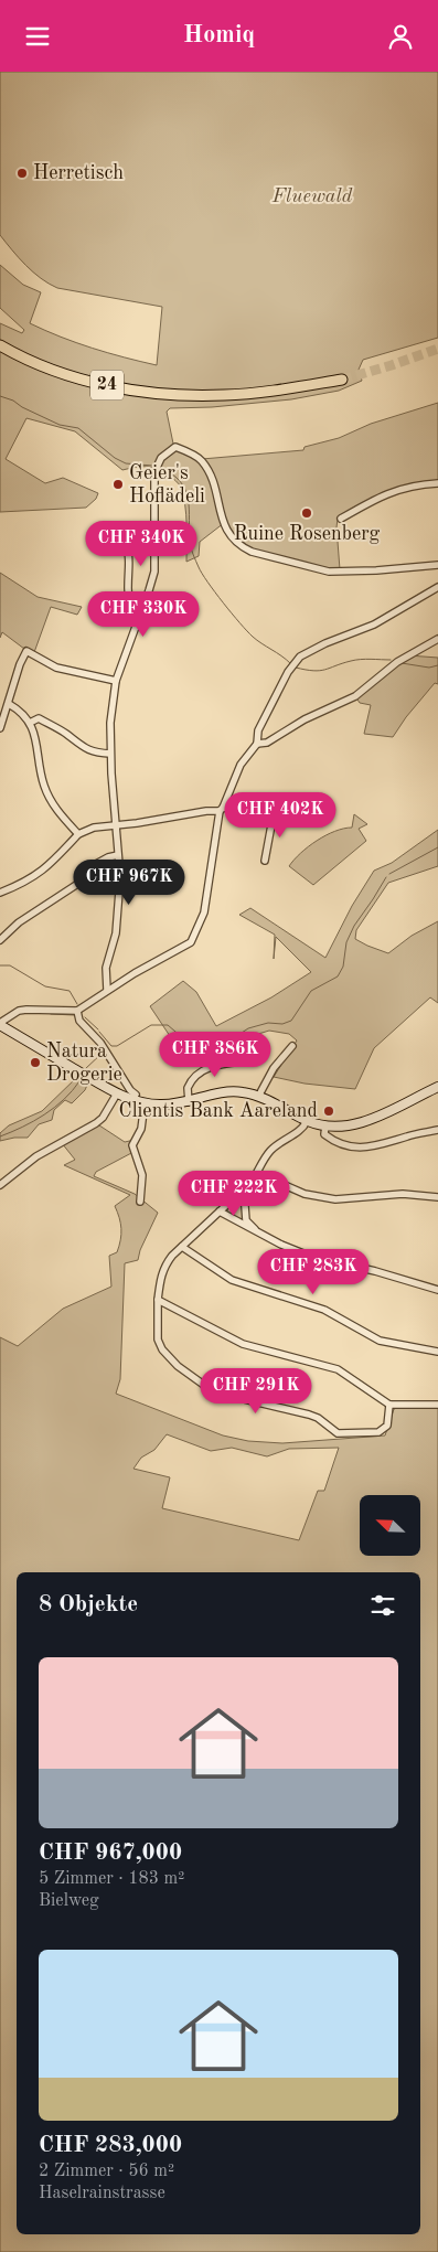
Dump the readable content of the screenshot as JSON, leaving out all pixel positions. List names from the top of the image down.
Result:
{
  "streets": {
    "main road": ["24"]
  },
  "parks": ["Fluewald"],
  "places": [
    "Herretisch",
    "Geier's Hoflädeli",
    "Ruine Rosenberg",
    "Natura Drogerie",
    "Clientis Bank Aareland"
  ],
  "north": "top left",
  "page": {
    "header": "Homiq",
    "price": [
      "CHF 340K",
      "CHF 330K",
      "CHF 402K",
      "CHF 967K",
      "CHF 386K",
      "CHF 222K",
      "CHF 283K",
      "CHF 291K"
    ],
    "heading": "8 Objekte",
    "list": [
      {
        "name": "CHF 967,000",
        "note": "5 Zimmer · 183 m² · Bielweg"
      },
      {
        "name": "CHF 283,000",
        "note": "2 Zimmer · 56 m² · Haselrainstrasse"
      }
    ]
  }
}
